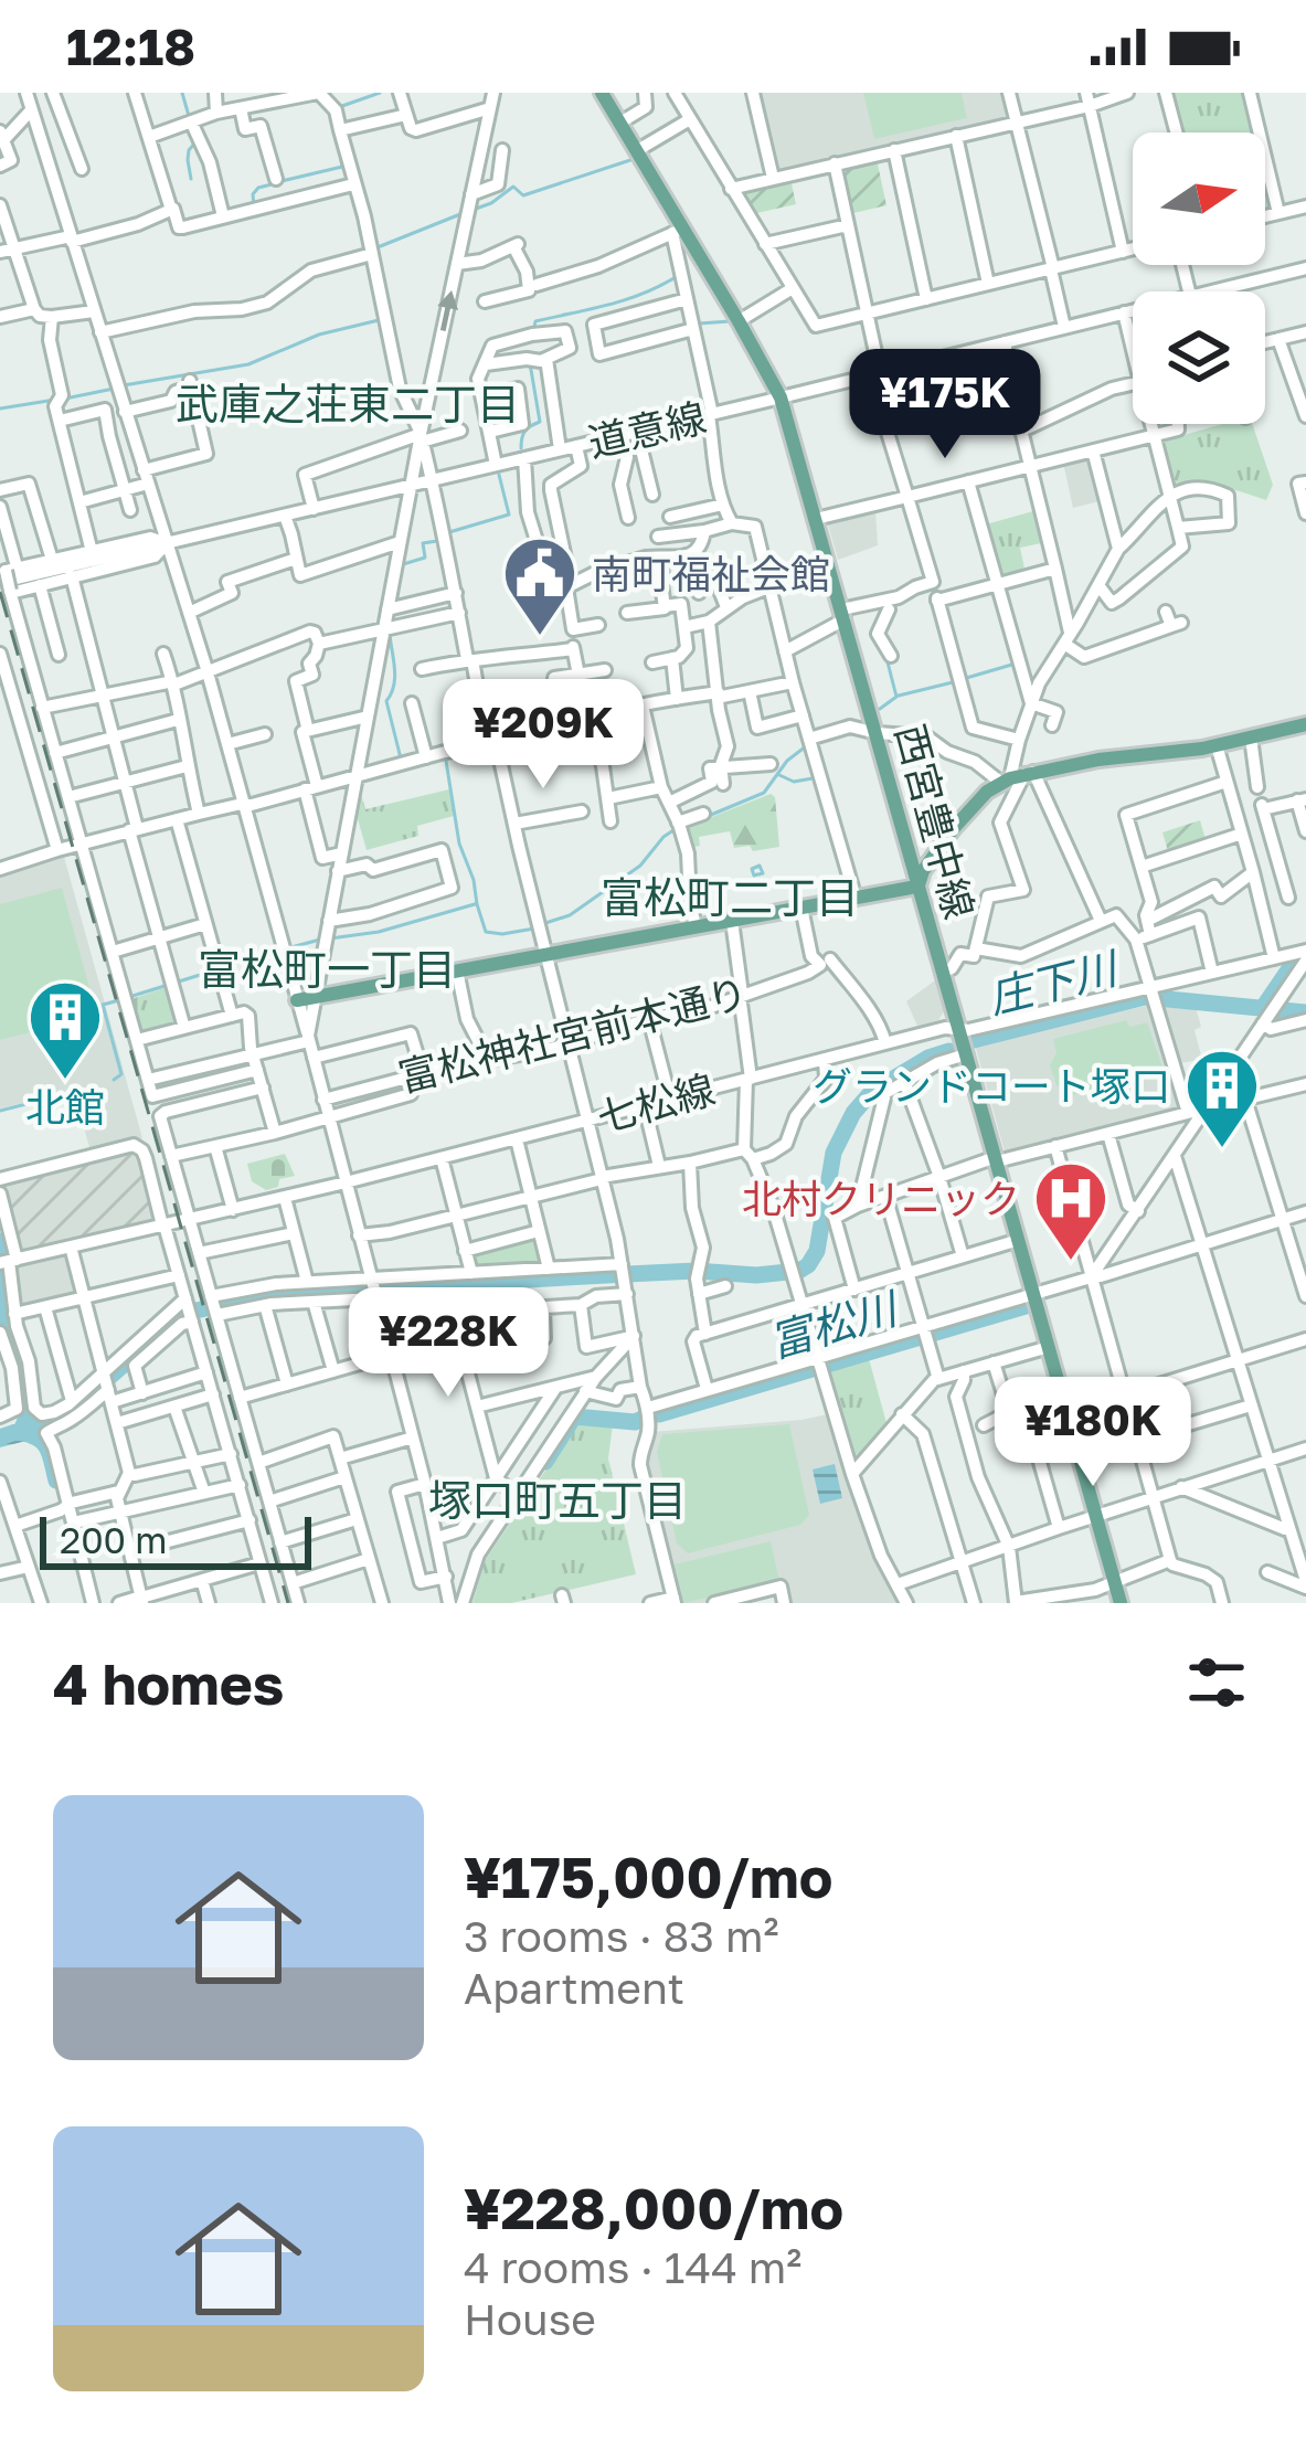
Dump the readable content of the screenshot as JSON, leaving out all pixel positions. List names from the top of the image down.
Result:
{
  "streets": {
    "main road": ["西宮豊中線"],
    "street": ["道意線", "富松神社宮前本通り", "七松線"]
  },
  "crossings": [
    ["道意線", "西宮豊中線"],
    ["西宮豊中線", "七松線"]
  ],
  "districts": [
    "武庫之荘東二丁目",
    "富松町二丁目",
    "富松町一丁目",
    "塚口町五丁目"
  ],
  "water": ["庄下川", "富松川"],
  "places": {
    "public building": ["南町福祉会館"],
    "building": ["北館", "グランドコート塚口"],
    "hospital": ["北村クリニック"]
  },
  "scale_bar": "200 m",
  "north": "right",
  "page": {
    "status": "12:18",
    "price": [
      "¥175K",
      "¥209K",
      "¥228K",
      "¥180K"
    ],
    "scale": "200 m",
    "heading": "4 homes",
    "list": [
      {
        "name": "¥175,000/mo",
        "note": "3 rooms · 83 m² · Apartment"
      },
      {
        "name": "¥228,000/mo",
        "note": "4 rooms · 144 m² · House"
      }
    ]
  }
}
